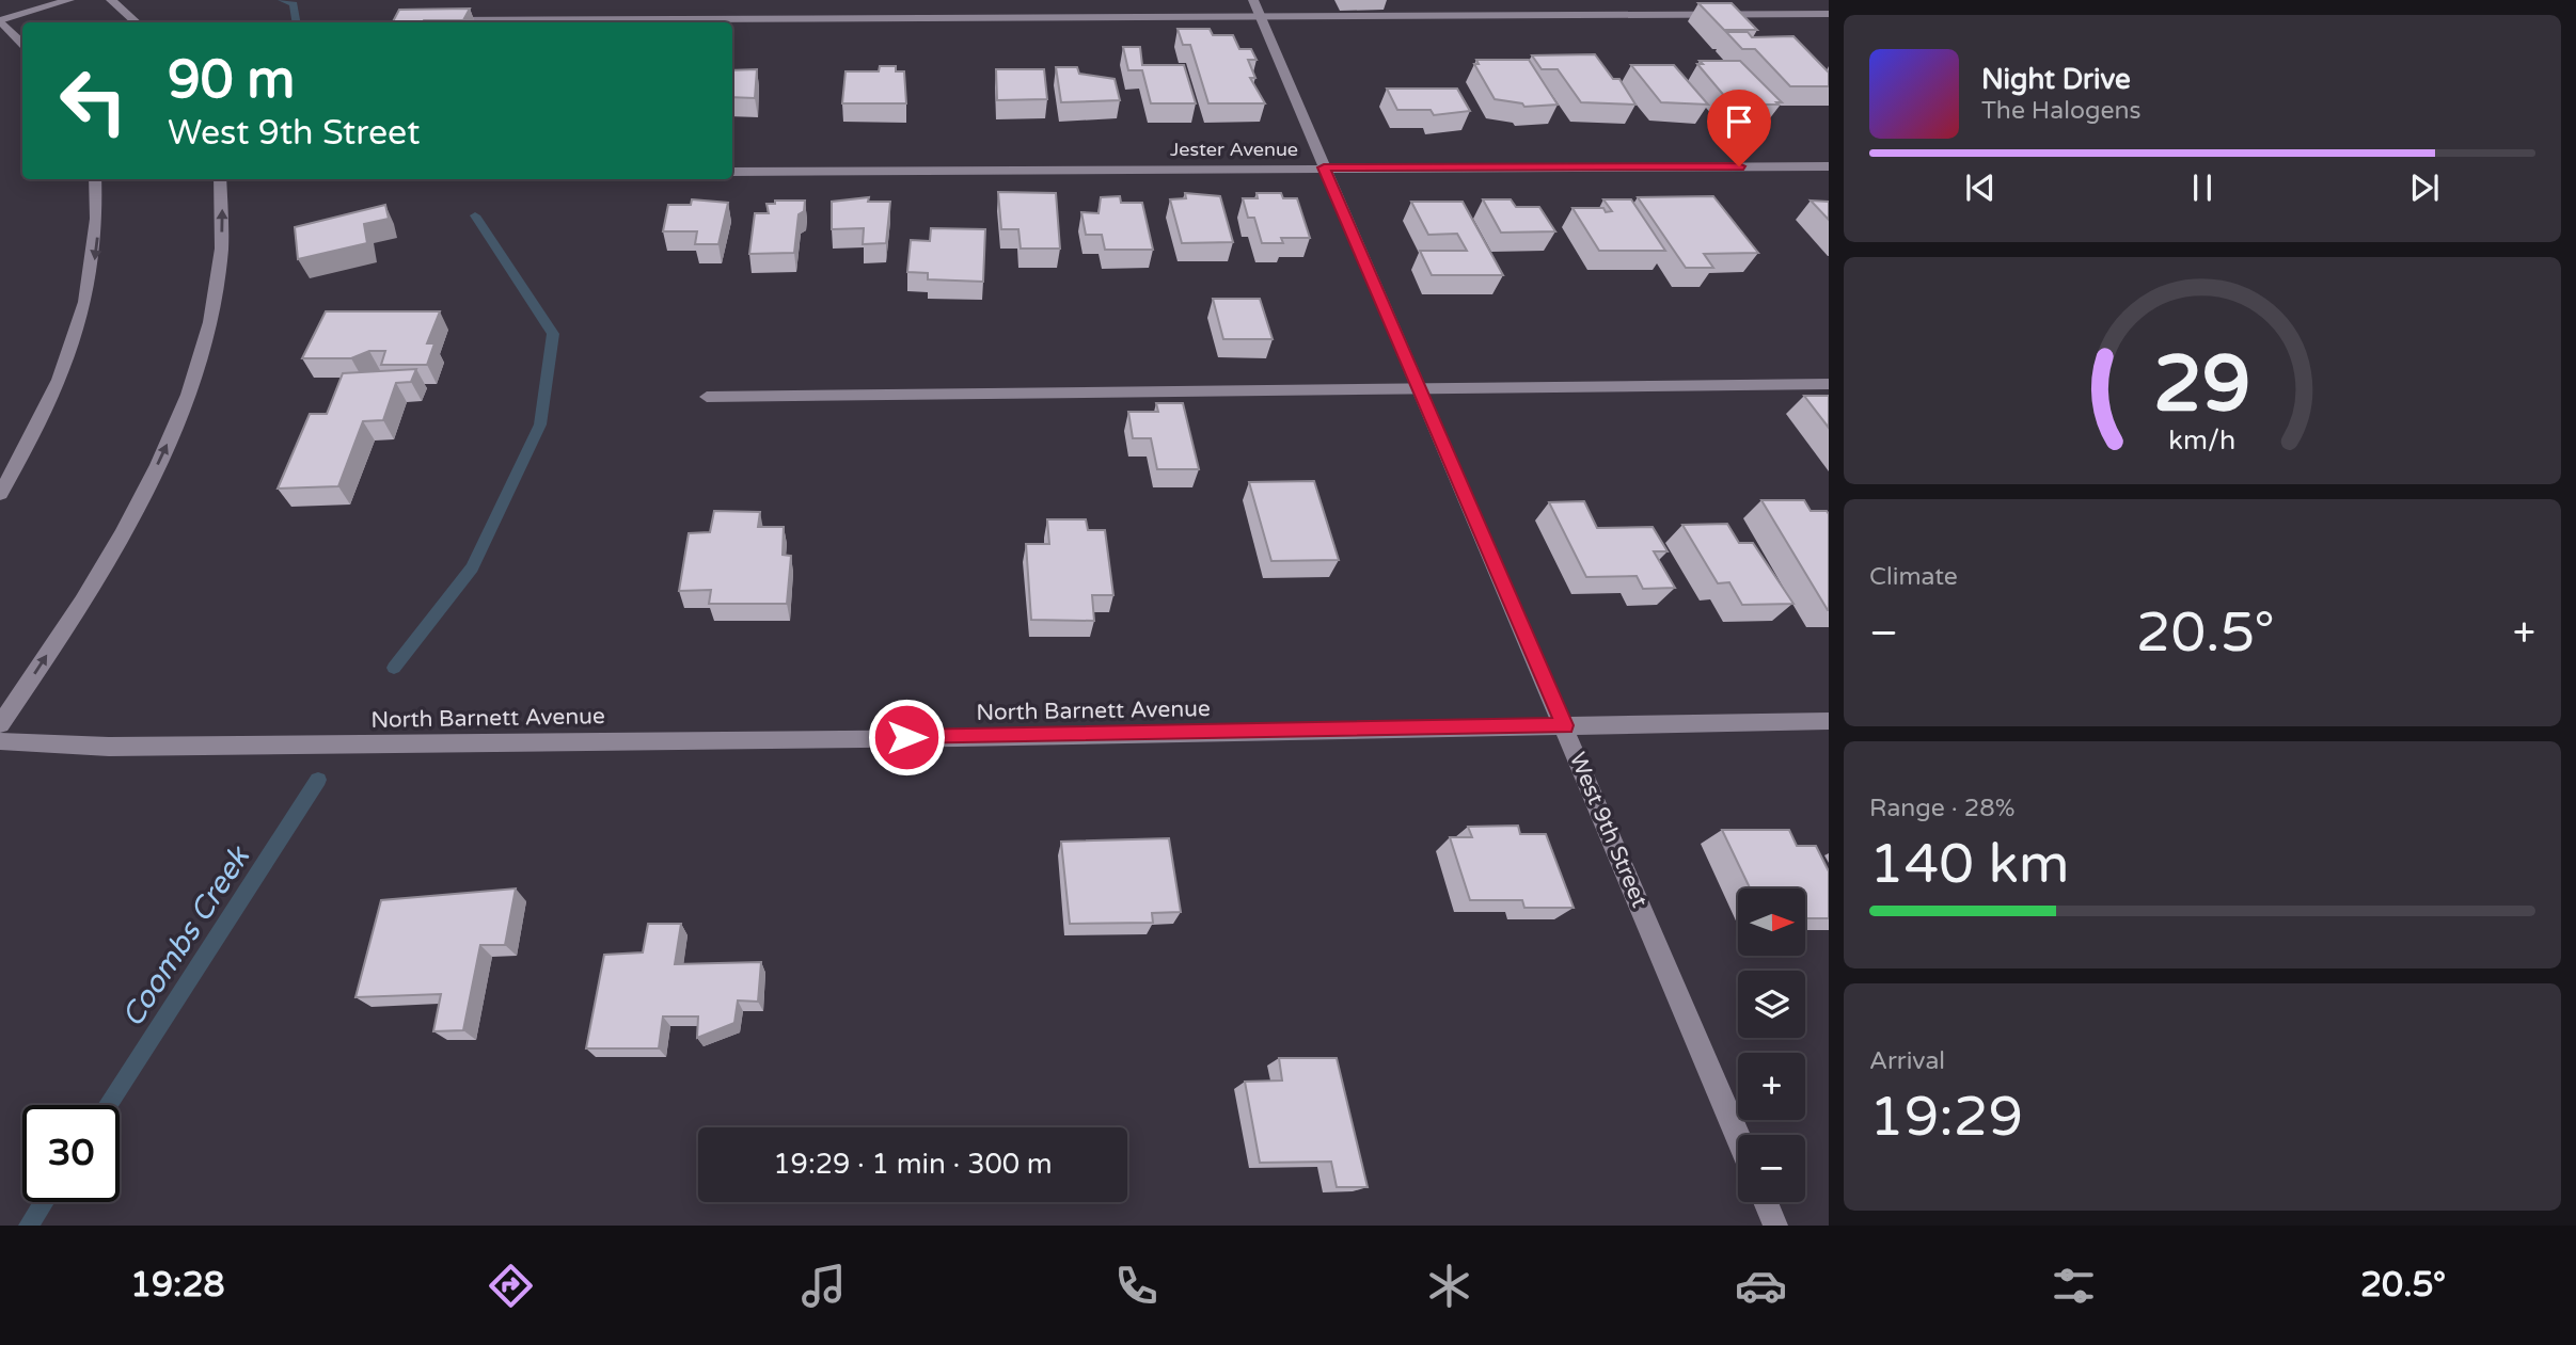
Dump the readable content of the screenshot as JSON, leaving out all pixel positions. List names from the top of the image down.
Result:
{
  "streets": {
    "street": ["Jester Avenue", "North Barnett Avenue", "West 9th Street"]
  },
  "crossings": [
    ["Jester Avenue", "West 9th Street"],
    ["North Barnett Avenue", "West 9th Street"]
  ],
  "water": ["Coombs Creek"],
  "north": "right",
  "page": {
    "turn": ["90 m", "West 9th Street"],
    "song": ["Night Drive", "The Halogens"],
    "tile": [
      "Climate",
      ["Range · 28%", "140 km"],
      ["Arrival", "19:29"]
    ],
    "heat": ["−", "20.5°", "+"],
    "map_buttons": ["+", "−"],
    "limit": "30",
    "trip": "19:29 · 1 min · 300 m",
    "tabs": ["19:28", "20.5°"],
    "gauge": ["29", "km/h"]
  }
}
